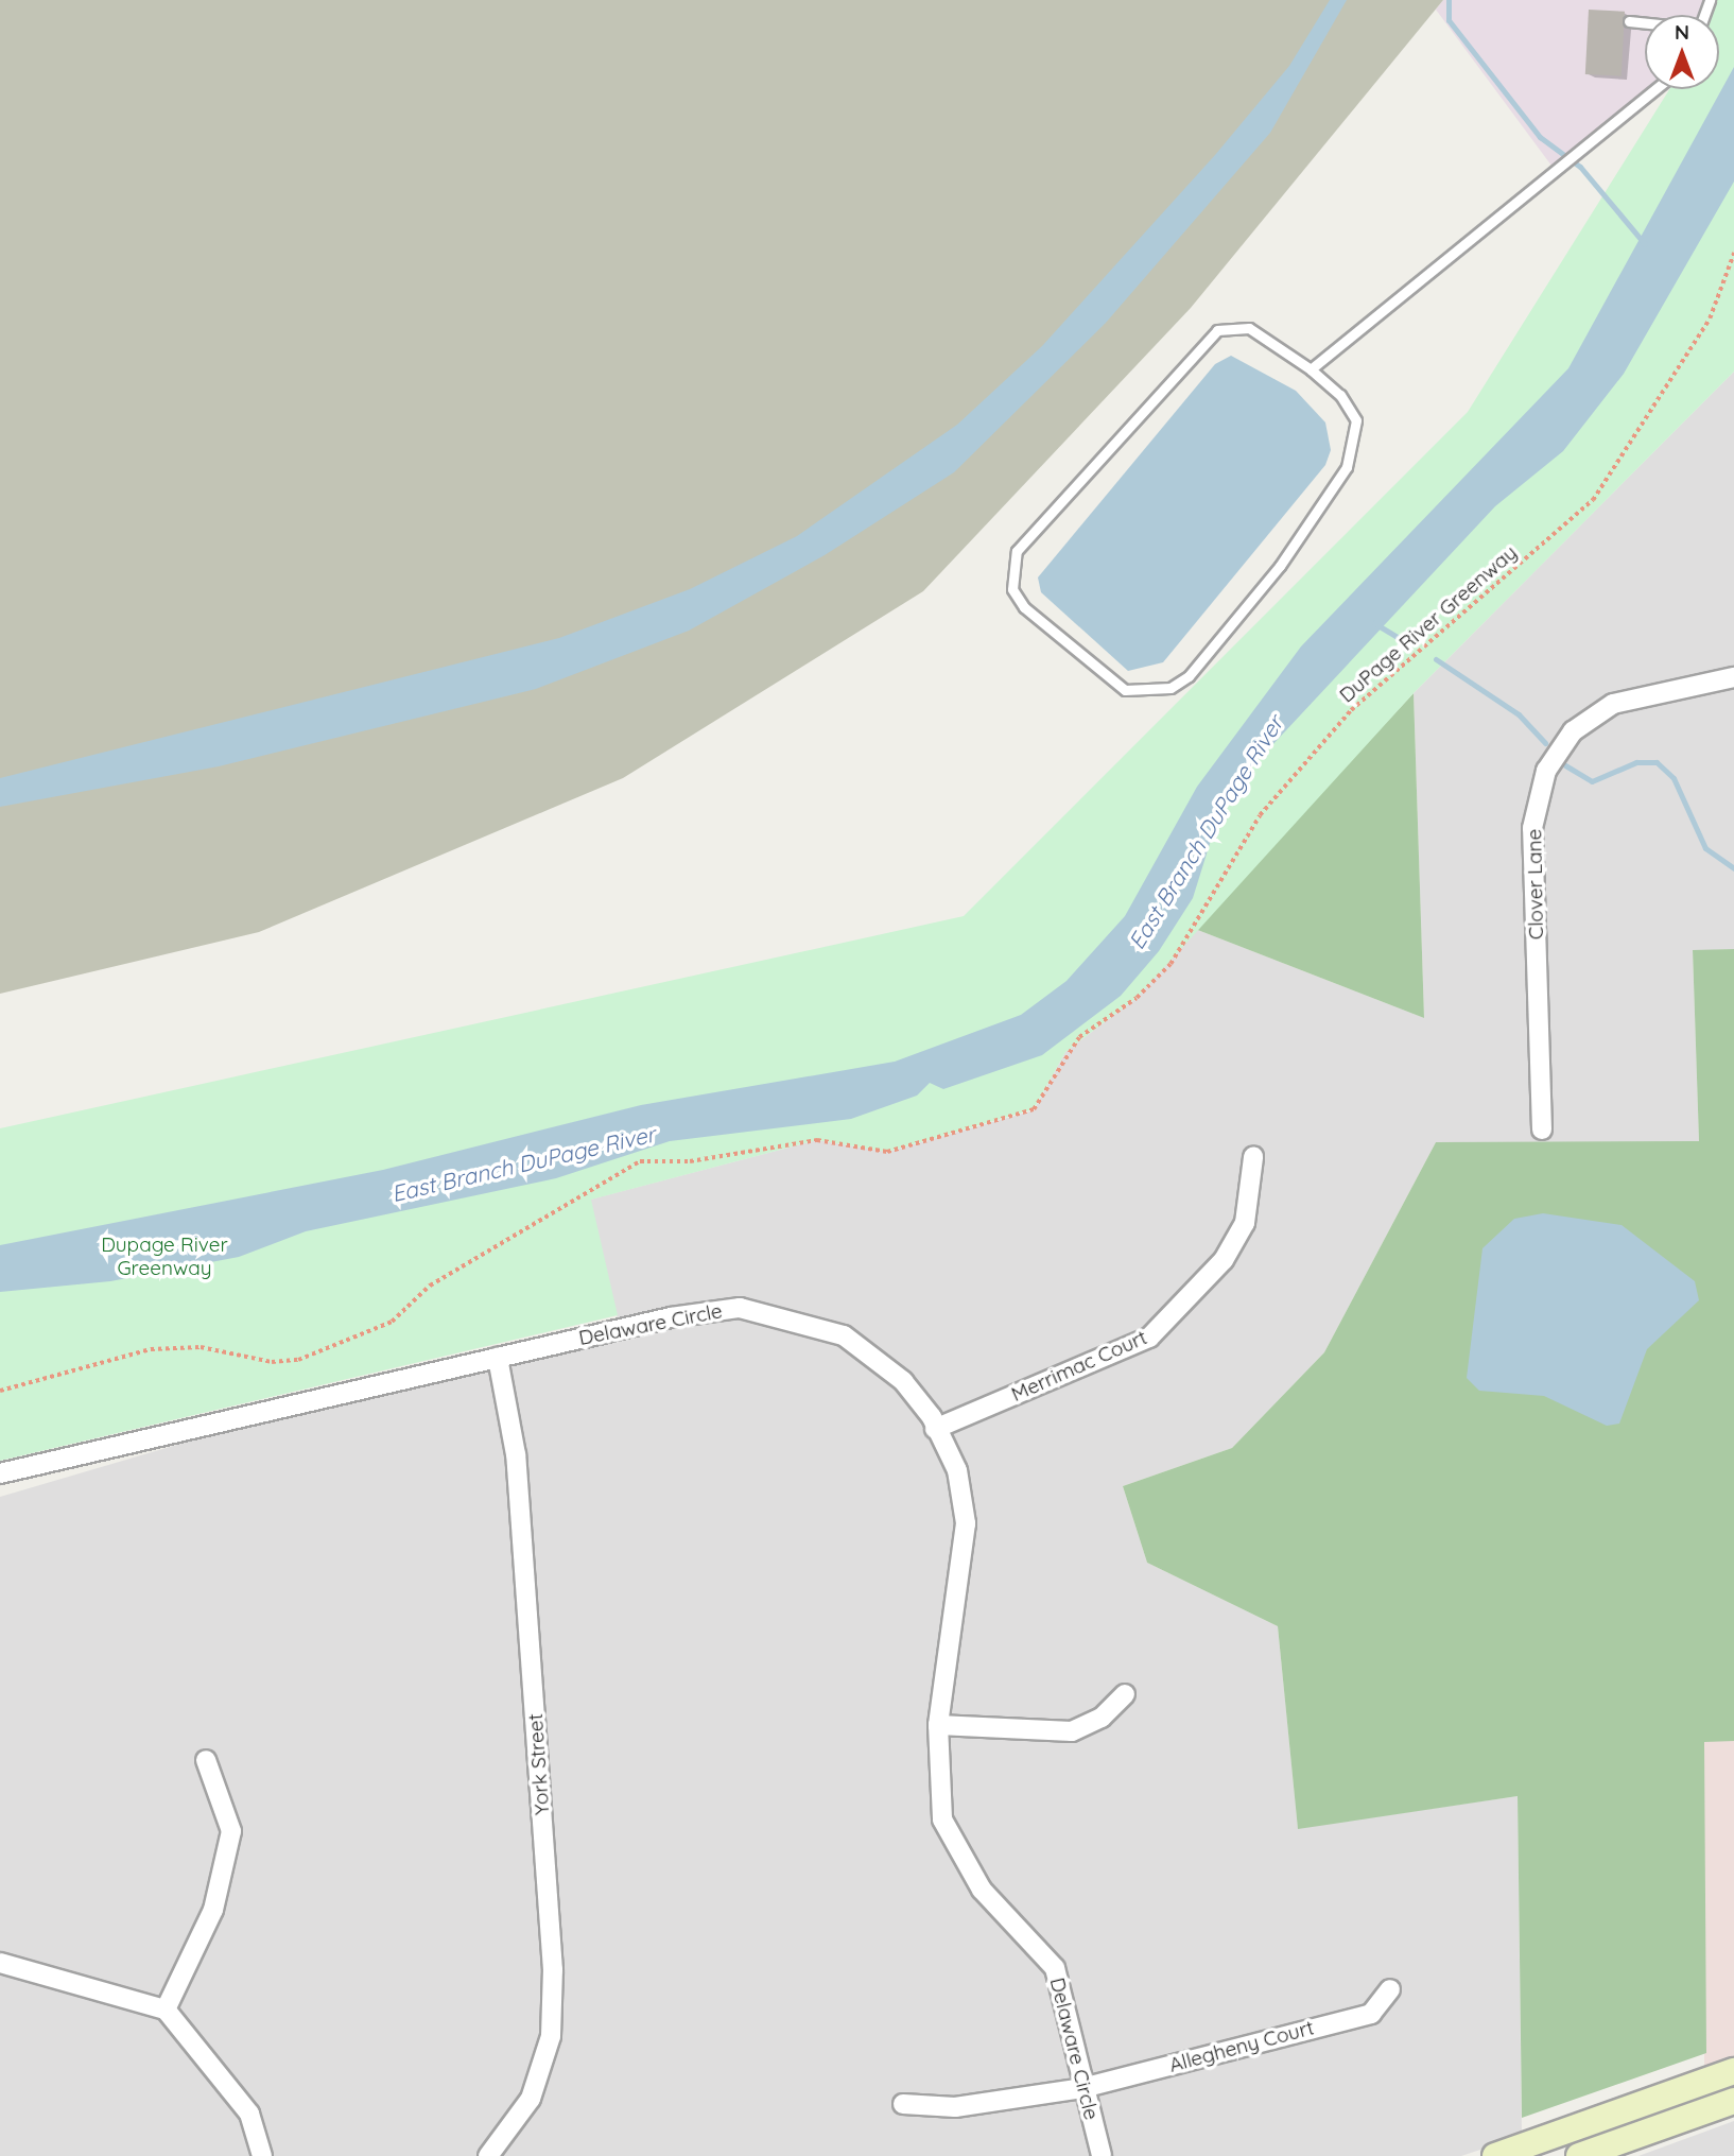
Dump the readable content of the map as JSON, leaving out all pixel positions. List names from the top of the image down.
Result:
{
  "streets": {
    "street": [
      "Clover Lane",
      "Delaware Circle",
      "Merrimac Court",
      "York Street",
      "Allegheny Court"
    ],
    "path": ["DuPage River Greenway"]
  },
  "crossings": [
    ["Delaware Circle", "Merrimac Court"],
    ["Delaware Circle", "York Street"],
    ["Delaware Circle", "Allegheny Court"]
  ],
  "water": ["East Branch DuPage River"],
  "parks": ["Dupage River Greenway"],
  "north": "top"
}
